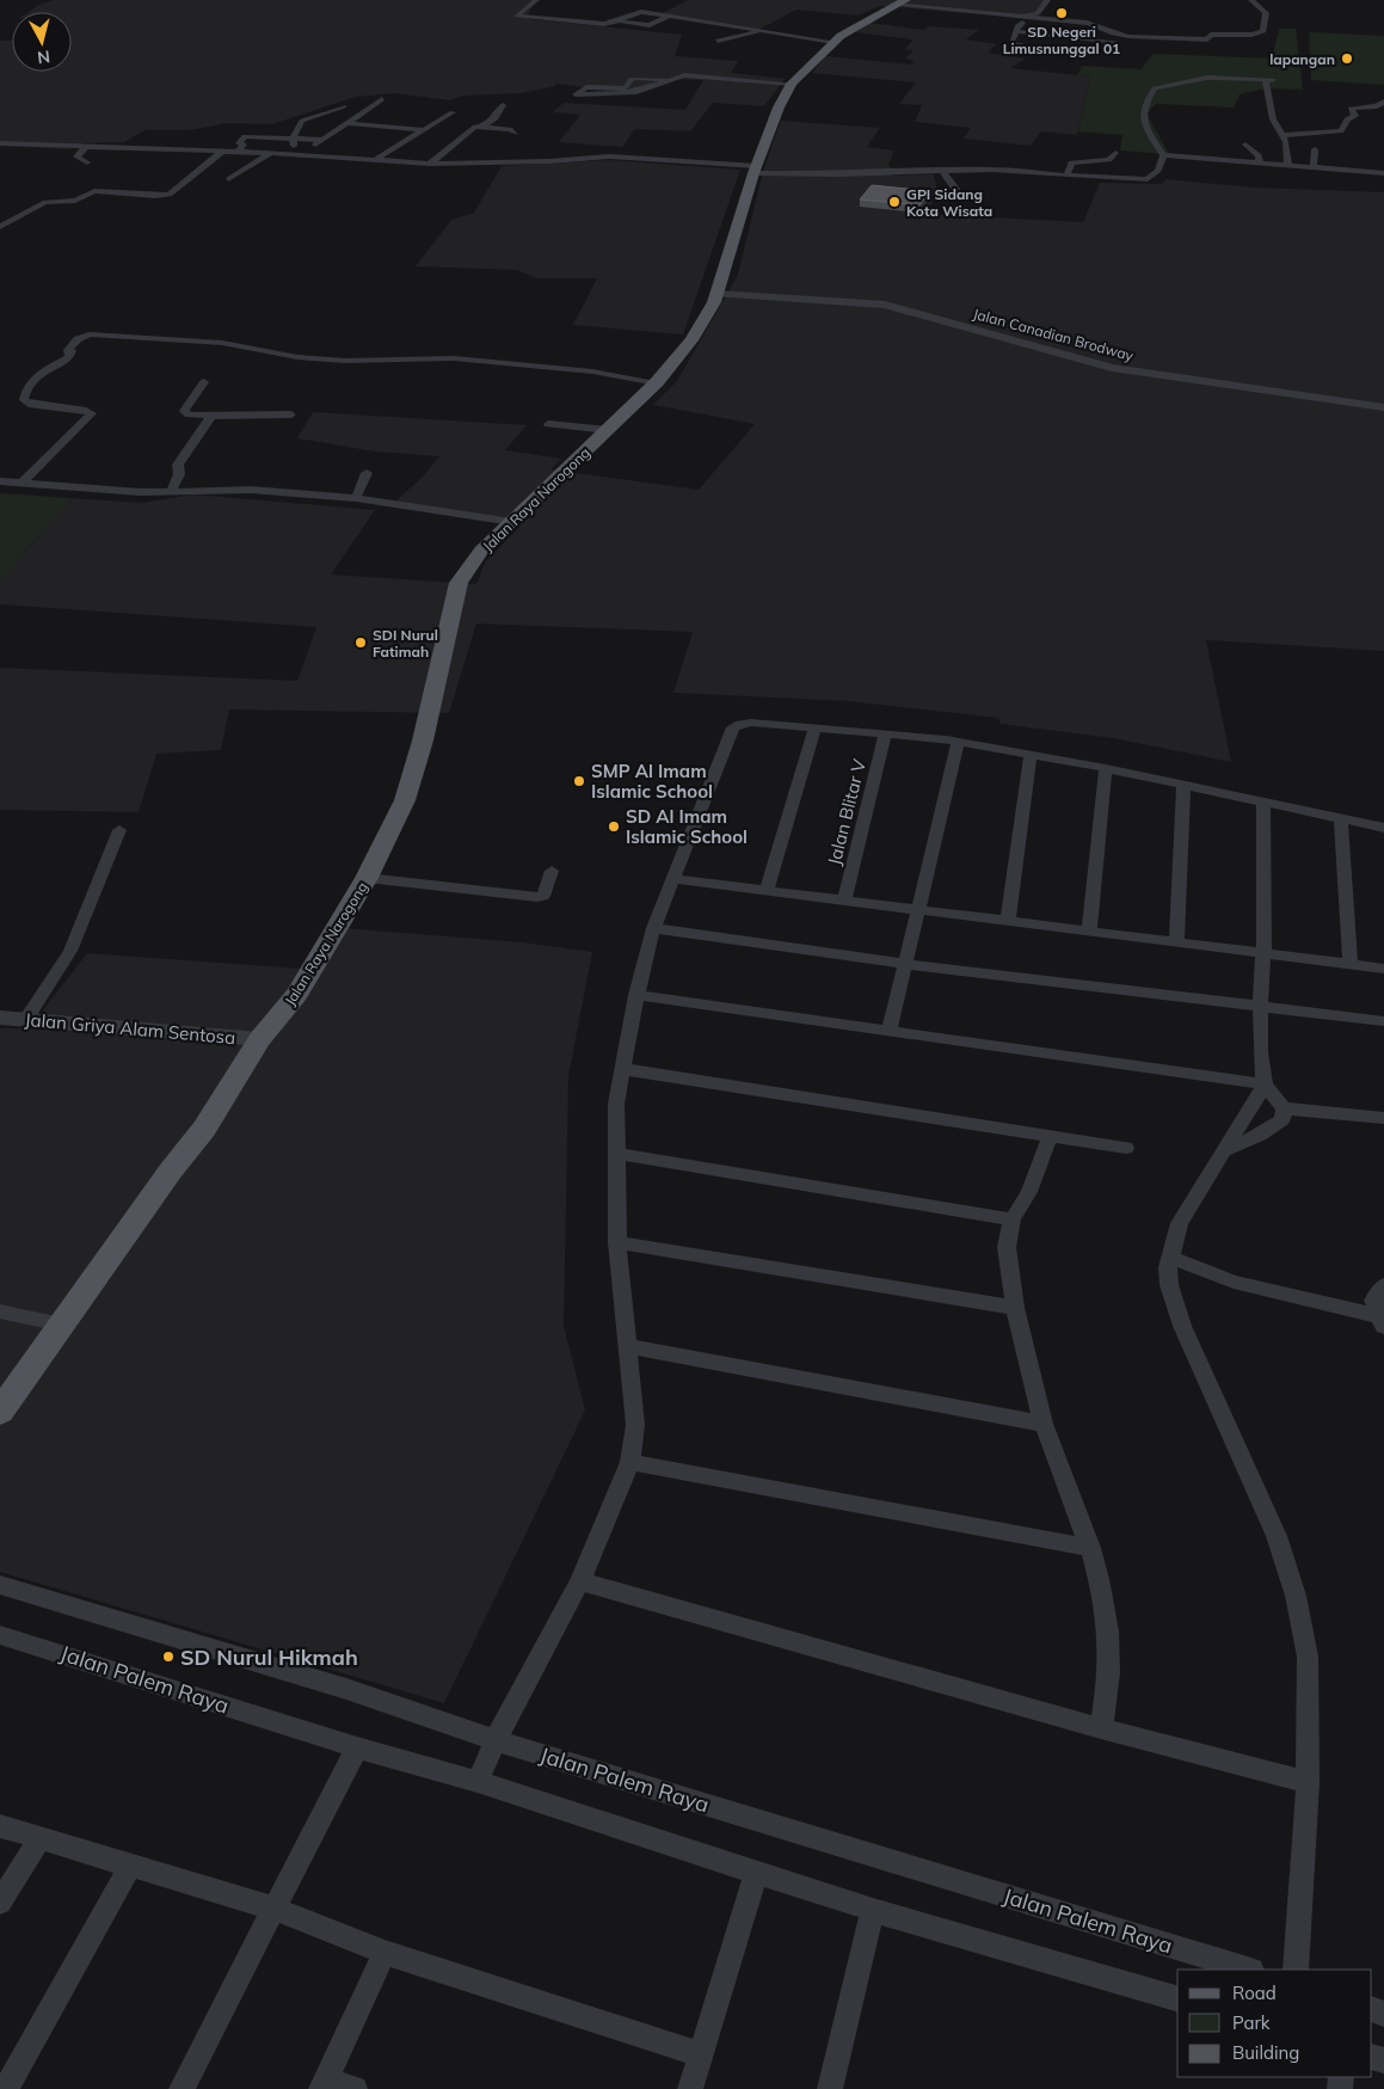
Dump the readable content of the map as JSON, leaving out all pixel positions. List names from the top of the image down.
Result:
{
  "streets": {
    "main road": ["Jalan Raya Narogong"],
    "street": [
      "Jalan Canadian Brodway",
      "Jalan Blitar V",
      "Jalan Griya Alam Sentosa",
      "Jalan Palem Raya"
    ]
  },
  "crossings": [
    ["Jalan Canadian Brodway", "Jalan Raya Narogong"],
    ["Jalan Raya Narogong", "Jalan Griya Alam Sentosa"]
  ],
  "places": [
    "SD Negeri Limusnunggal 01",
    "lapangan",
    "GPI Sidang Kota Wisata",
    "SDI Nurul Fatimah",
    "SMP Al Imam Islamic School",
    "SD Al Imam Islamic School",
    "SD Nurul Hikmah"
  ],
  "legend": ["Road", "Park", "Building"],
  "north": "bottom"
}
